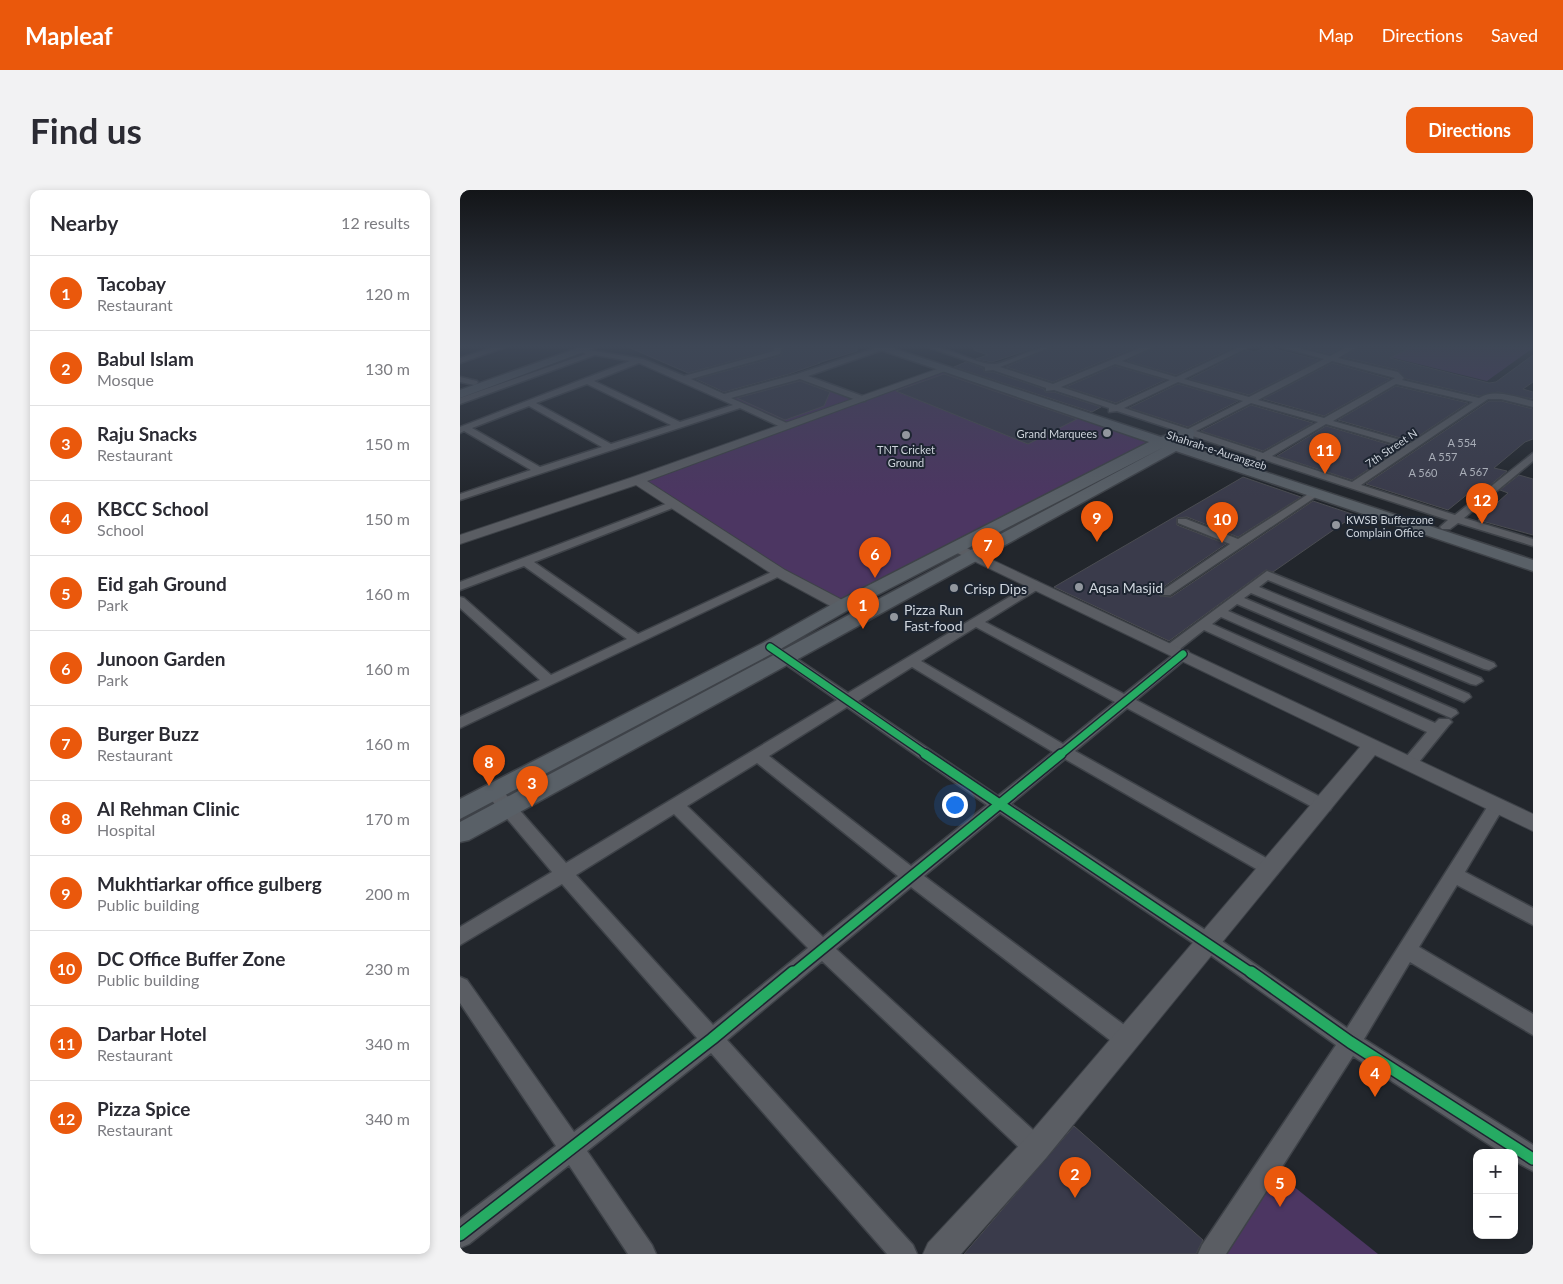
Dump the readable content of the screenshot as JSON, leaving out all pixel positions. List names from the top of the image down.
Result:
{
  "streets": {
    "main road": ["Shahrah-e-Aurangzeb"],
    "street": ["7th Street N"]
  },
  "places": [
    "Grand Marquees",
    "TNT Cricket Ground",
    "KWSB Bufferzone Complain Office",
    "Aqsa Masjid",
    "Crisp Dips",
    "Pizza Run Fast-food"
  ],
  "house_numbers": [
    "A 554",
    "A 557",
    "A 567",
    "A 560"
  ],
  "page": {
    "header": "Mapleaf",
    "nav": ["Map", "Directions", "Saved"],
    "buttons": "Directions",
    "title": "Find us",
    "heading": ["Nearby", "12 results"],
    "list": [
      {
        "mark": "1",
        "name": "Tacobay",
        "note": "Restaurant",
        "value": "120 m"
      },
      {
        "mark": "2",
        "name": "Babul Islam",
        "note": "Mosque",
        "value": "130 m"
      },
      {
        "mark": "3",
        "name": "Raju Snacks",
        "note": "Restaurant",
        "value": "150 m"
      },
      {
        "mark": "4",
        "name": "KBCC School",
        "note": "School",
        "value": "150 m"
      },
      {
        "mark": "5",
        "name": "Eid gah Ground",
        "note": "Park",
        "value": "160 m"
      },
      {
        "mark": "6",
        "name": "Junoon Garden",
        "note": "Park",
        "value": "160 m"
      },
      {
        "mark": "7",
        "name": "Burger Buzz",
        "note": "Restaurant",
        "value": "160 m"
      },
      {
        "mark": "8",
        "name": "Al Rehman Clinic",
        "note": "Hospital",
        "value": "170 m"
      },
      {
        "mark": "9",
        "name": "Mukhtiarkar office gulberg",
        "note": "Public building",
        "value": "200 m"
      },
      {
        "mark": "10",
        "name": "DC Office Buffer Zone",
        "note": "Public building",
        "value": "230 m"
      },
      {
        "mark": "11",
        "name": "Darbar Hotel",
        "note": "Restaurant",
        "value": "340 m"
      },
      {
        "mark": "12",
        "name": "Pizza Spice",
        "note": "Restaurant",
        "value": "340 m"
      }
    ],
    "pins": [
      "11",
      "12",
      "9",
      "10",
      "7",
      "6",
      "1",
      "8",
      "3",
      "4",
      "2",
      "5"
    ],
    "map_buttons": ["+", "−"]
  }
}
